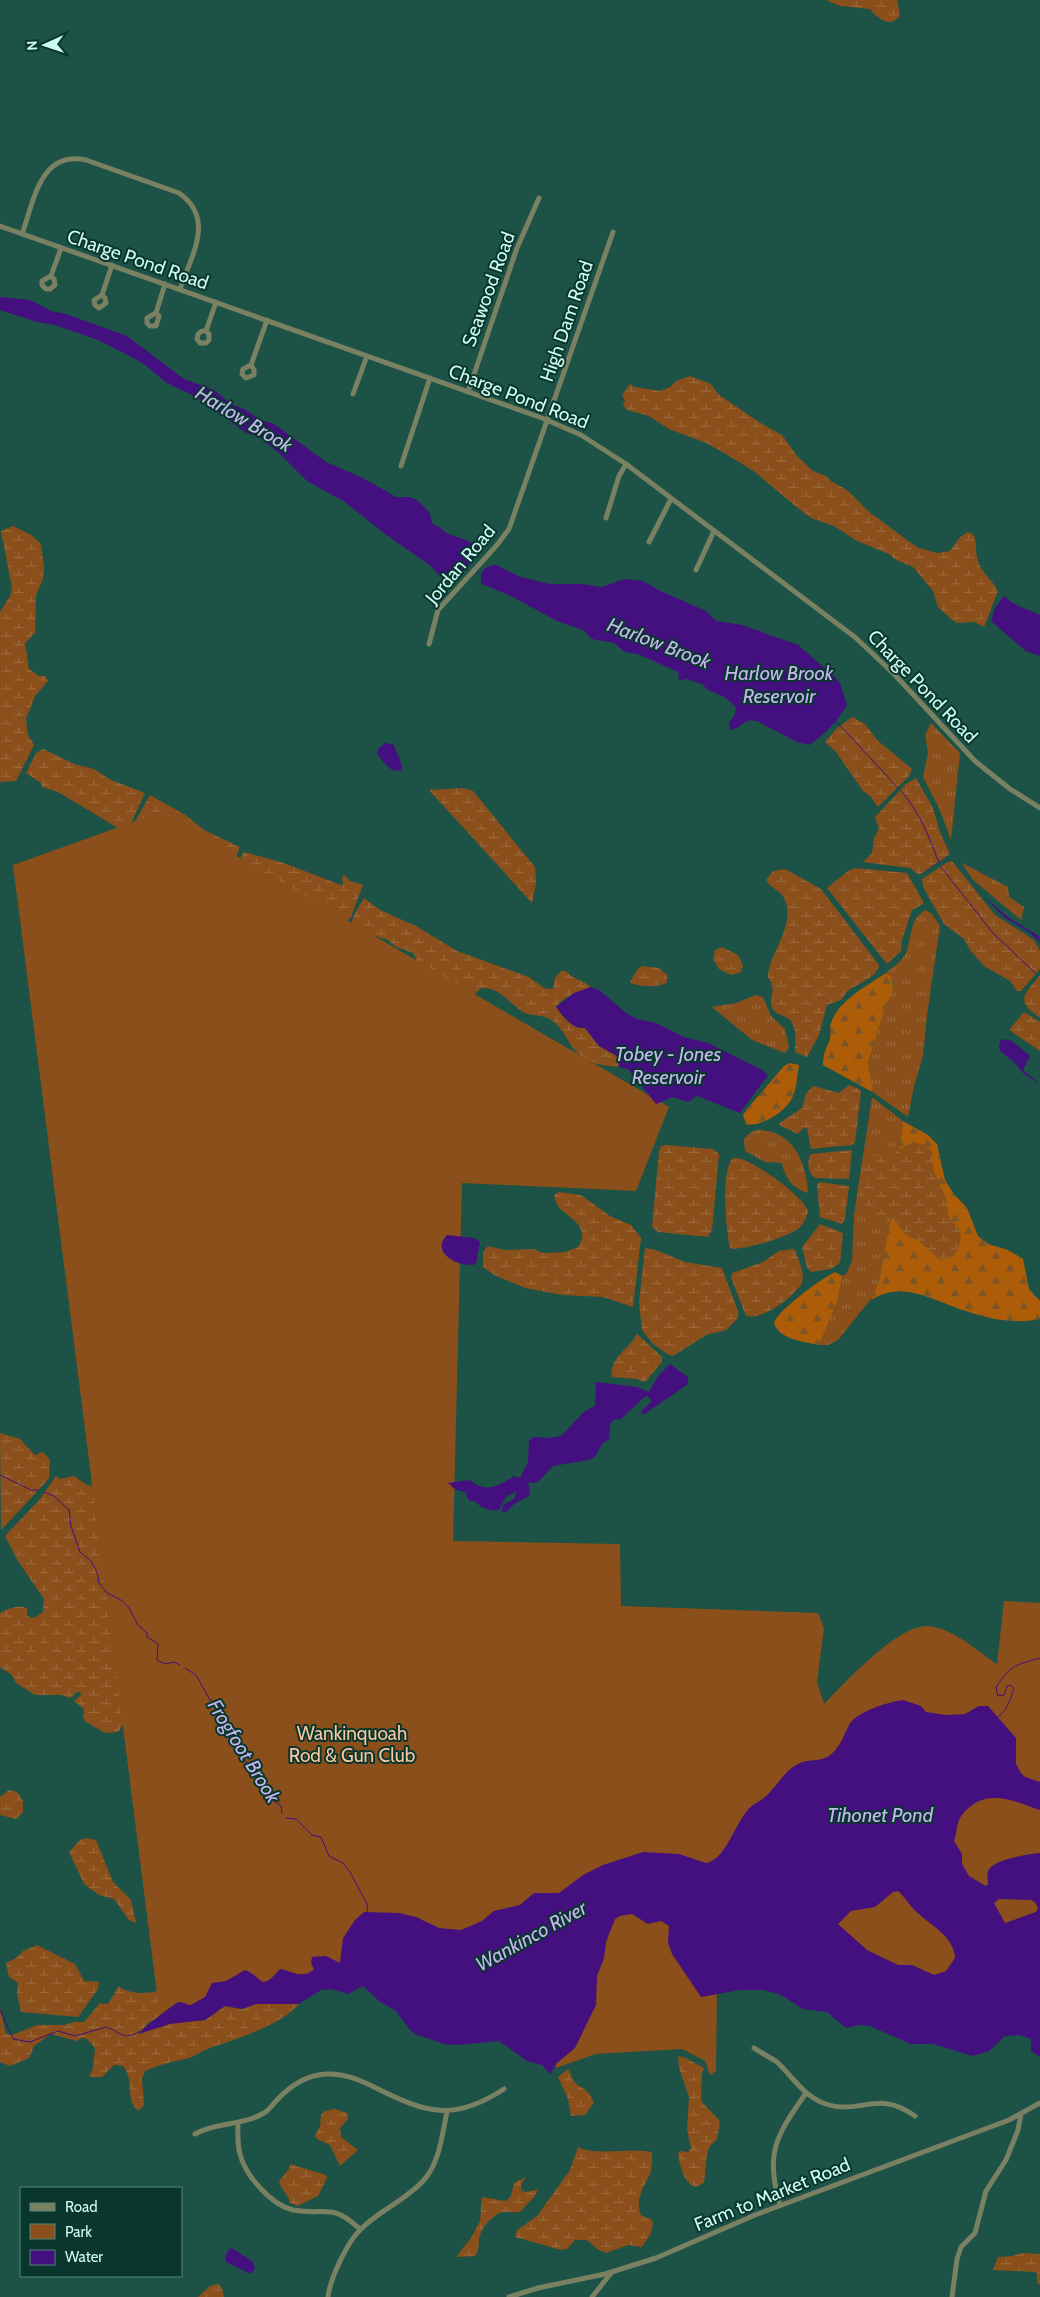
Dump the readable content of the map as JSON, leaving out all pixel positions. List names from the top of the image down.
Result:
{
  "streets": {
    "street": [
      "Charge Pond Road",
      "Seawood Road",
      "High Dam Road",
      "Jordan Road",
      "Farm to Market Road"
    ]
  },
  "crossings": [
    ["Charge Pond Road", "Seawood Road"],
    ["Charge Pond Road", "High Dam Road"],
    ["Charge Pond Road", "Jordan Road"],
    ["High Dam Road", "Jordan Road"]
  ],
  "water": [
    "Harlow Brook",
    "Harlow Brook Reservoir",
    "Tobey - Jones Reservoir",
    "Frogfoot Brook",
    "Tihonet Pond",
    "Wankinco River"
  ],
  "parks": ["Wankinquoah Rod & Gun Club"],
  "legend": ["Road", "Park", "Water"],
  "north": "left"
}
